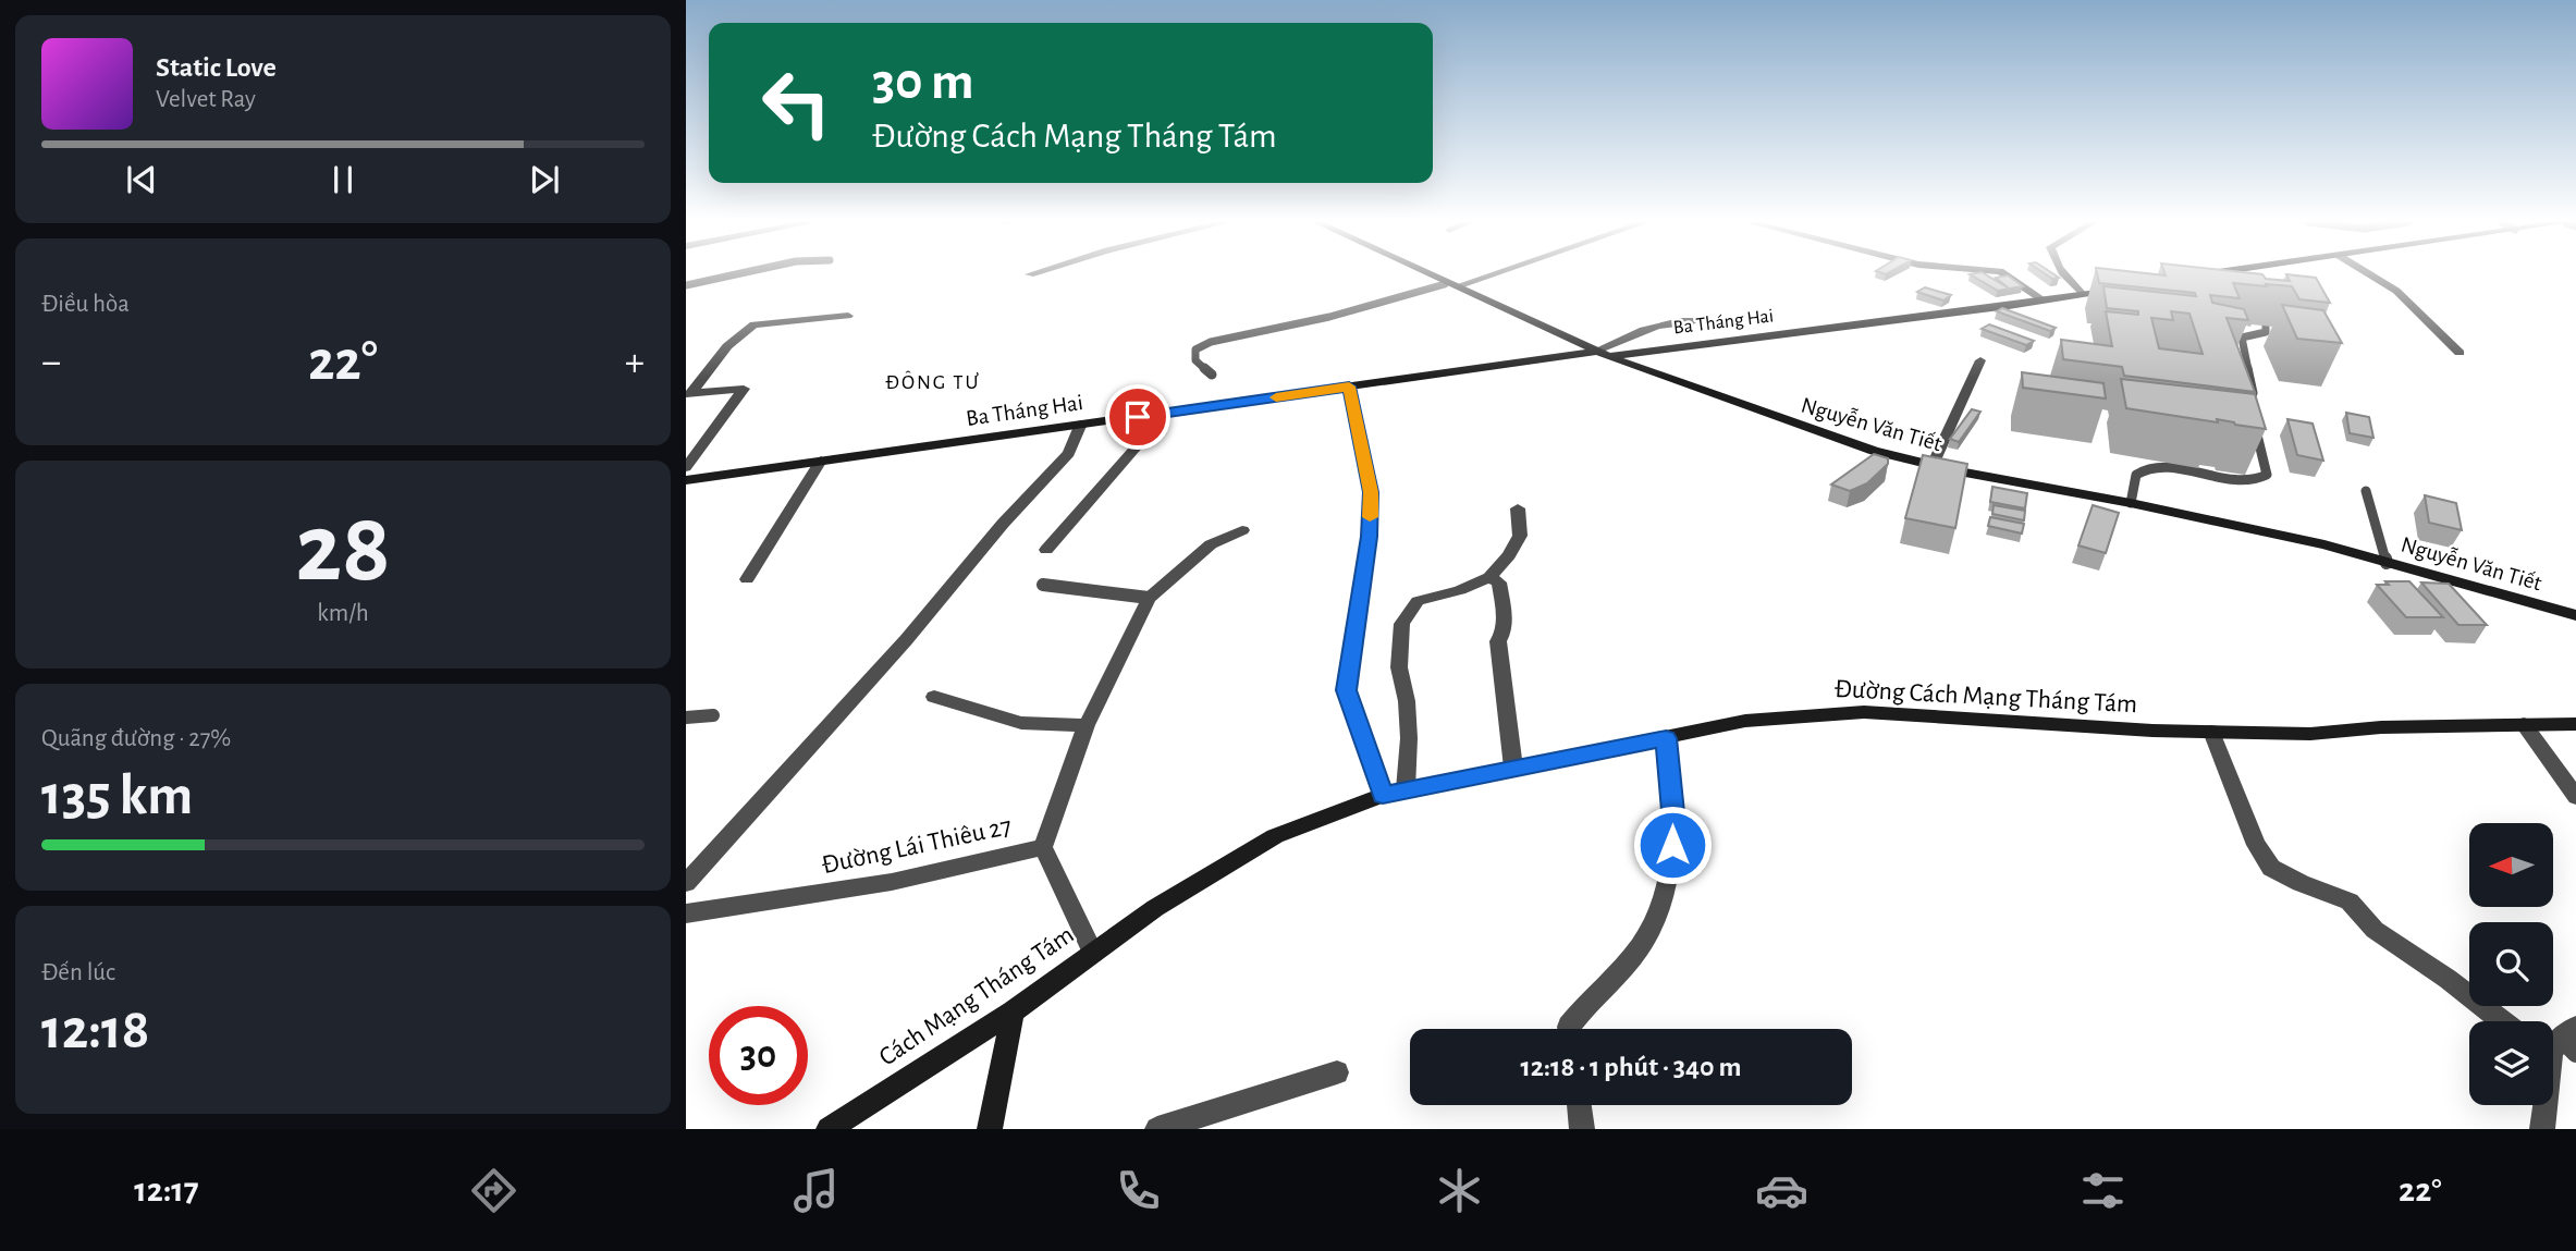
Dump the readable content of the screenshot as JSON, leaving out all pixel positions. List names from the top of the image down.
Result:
{
  "streets": {
    "street": [
      "Ba Tháng Hai",
      "Nguyễn Văn Tiết",
      "Đường Cách Mạng Tháng Tám",
      "Đường Lái Thiêu 27",
      "Cách Mạng Tháng Tám"
    ]
  },
  "crossings": [
    ["Ba Tháng Hai", "Nguyễn Văn Tiết"],
    ["Đường Cách Mạng Tháng Tám", "Cách Mạng Tháng Tám"],
    ["Đường Lái Thiêu 27", "Cách Mạng Tháng Tám"]
  ],
  "districts": ["ĐÔNG TƯ"],
  "north": "left",
  "page": {
    "turn": ["30 m", "Đường Cách Mạng Tháng Tám"],
    "song": ["Static Love", "Velvet Ray"],
    "tile": [
      "Điều hòa",
      ["28", "km/h"],
      ["Quãng đường · 27%", "135 km"],
      ["Đến lúc", "12:18"]
    ],
    "heat": ["−", "22°", "+"],
    "limit": "30",
    "trip": "12:18 · 1 phút · 340 m",
    "tabs": ["12:17", "22°"]
  }
}
